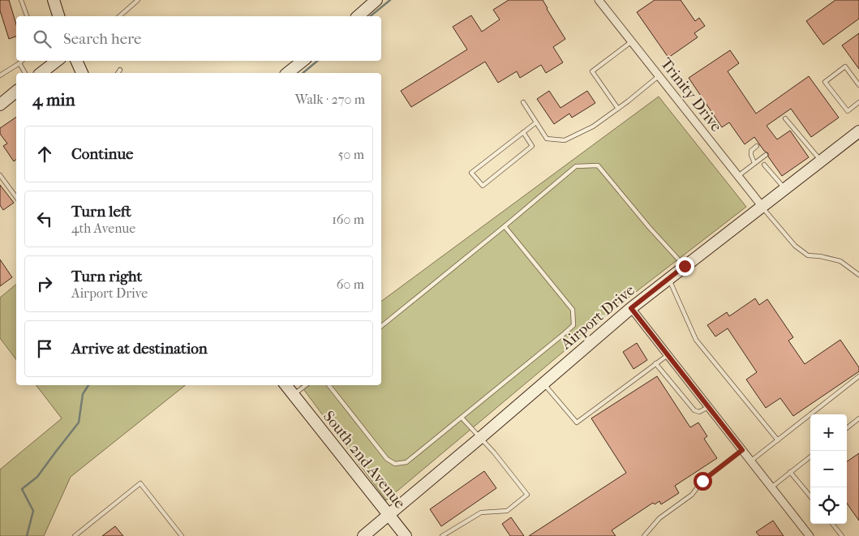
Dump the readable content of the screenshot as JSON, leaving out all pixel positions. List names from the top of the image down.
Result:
{
  "streets": {
    "street": ["Trinity Drive", "Airport Drive", "South 2nd Avenue"]
  },
  "crossings": [
    ["Trinity Drive", "Airport Drive"],
    ["Airport Drive", "South 2nd Avenue"]
  ],
  "page": {
    "search": "Search here",
    "heading": ["4 min", "Walk · 270 m"],
    "list": [
      ["Continue", "50 m"],
      ["Turn left", "4th Avenue", "160 m"],
      ["Turn right", "Airport Drive", "60 m"],
      "Arrive at destination"
    ],
    "map_buttons": ["+", "−"]
  }
}
